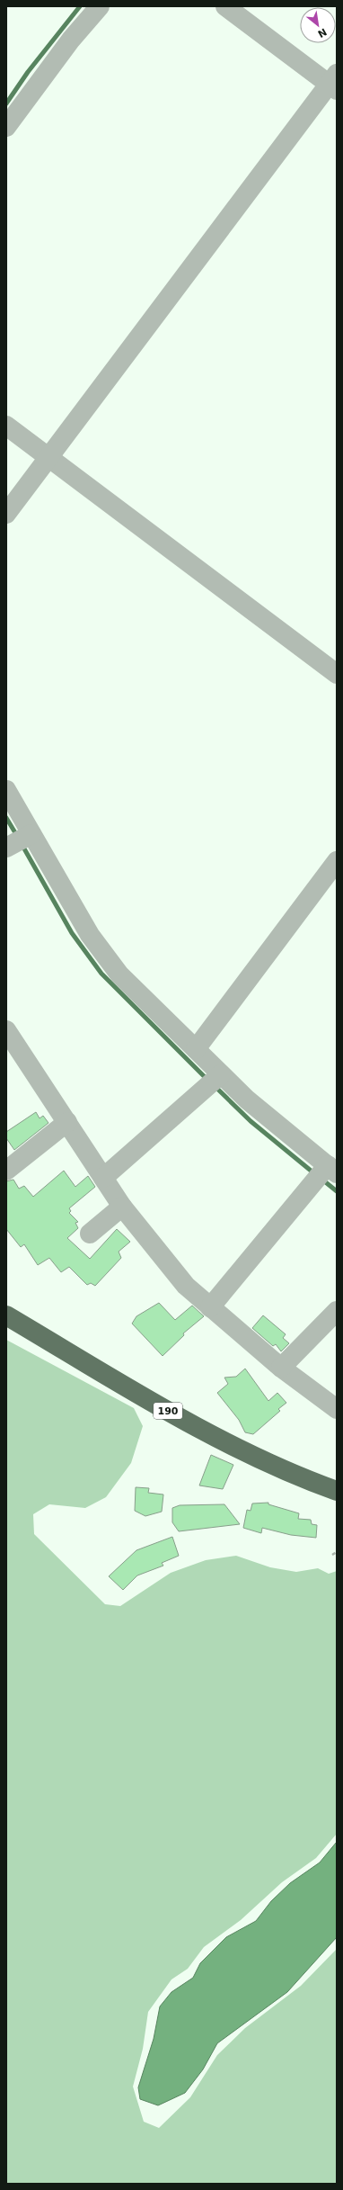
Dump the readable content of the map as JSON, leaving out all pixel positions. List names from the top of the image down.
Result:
{
  "streets": {
    "highway": ["190"]
  },
  "north": "bottom right"
}
